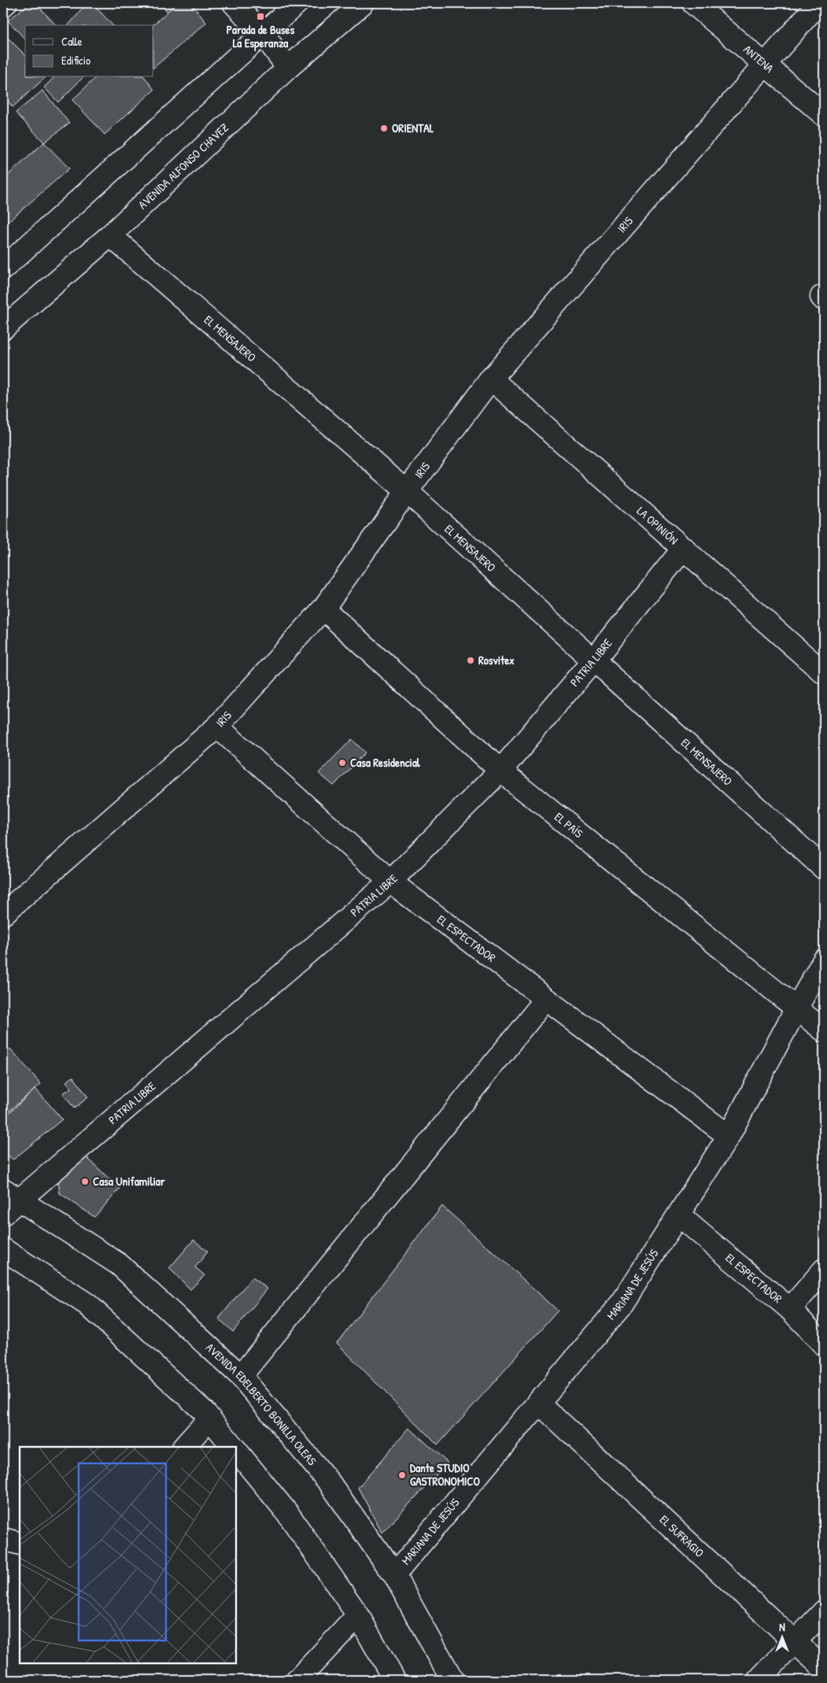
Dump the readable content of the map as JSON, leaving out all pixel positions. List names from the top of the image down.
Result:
{
  "streets": {
    "street": [
      "ANTENA",
      "AVENIDA ALFONSO CHAVEZ",
      "IRIS",
      "EL MENSAJERO",
      "LA OPINIÓN",
      "PATRIA LIBRE",
      "EL PAÍS",
      "EL ESPECTADOR",
      "MARIANA DE JESÚS",
      "AVENIDA EDELBERTO BONILLA OLEAS",
      "EL SUFRAGIO"
    ]
  },
  "crossings": [
    ["ANTENA", "IRIS"],
    ["AVENIDA ALFONSO CHAVEZ", "EL MENSAJERO"],
    ["IRIS", "EL MENSAJERO"],
    ["IRIS", "LA OPINIÓN"],
    ["IRIS", "EL PAÍS"],
    ["IRIS", "EL ESPECTADOR"],
    ["EL MENSAJERO", "PATRIA LIBRE"],
    ["LA OPINIÓN", "PATRIA LIBRE"],
    ["PATRIA LIBRE", "EL PAÍS"],
    ["PATRIA LIBRE", "EL ESPECTADOR"],
    ["PATRIA LIBRE", "AVENIDA EDELBERTO BONILLA OLEAS"],
    ["EL PAÍS", "MARIANA DE JESÚS"],
    ["EL ESPECTADOR", "MARIANA DE JESÚS"],
    ["MARIANA DE JESÚS", "AVENIDA EDELBERTO BONILLA OLEAS"],
    ["MARIANA DE JESÚS", "EL SUFRAGIO"]
  ],
  "places": {
    "transit": ["Parada de Buses La Esperanza"],
    "other": [
      "ORIENTAL",
      "Rosvitex",
      "Casa Residencial",
      "Casa Unifamiliar",
      "Dante STUDIO GASTRONOMICO"
    ]
  },
  "legend": ["Calle", "Edificio"],
  "north": "top"
}
